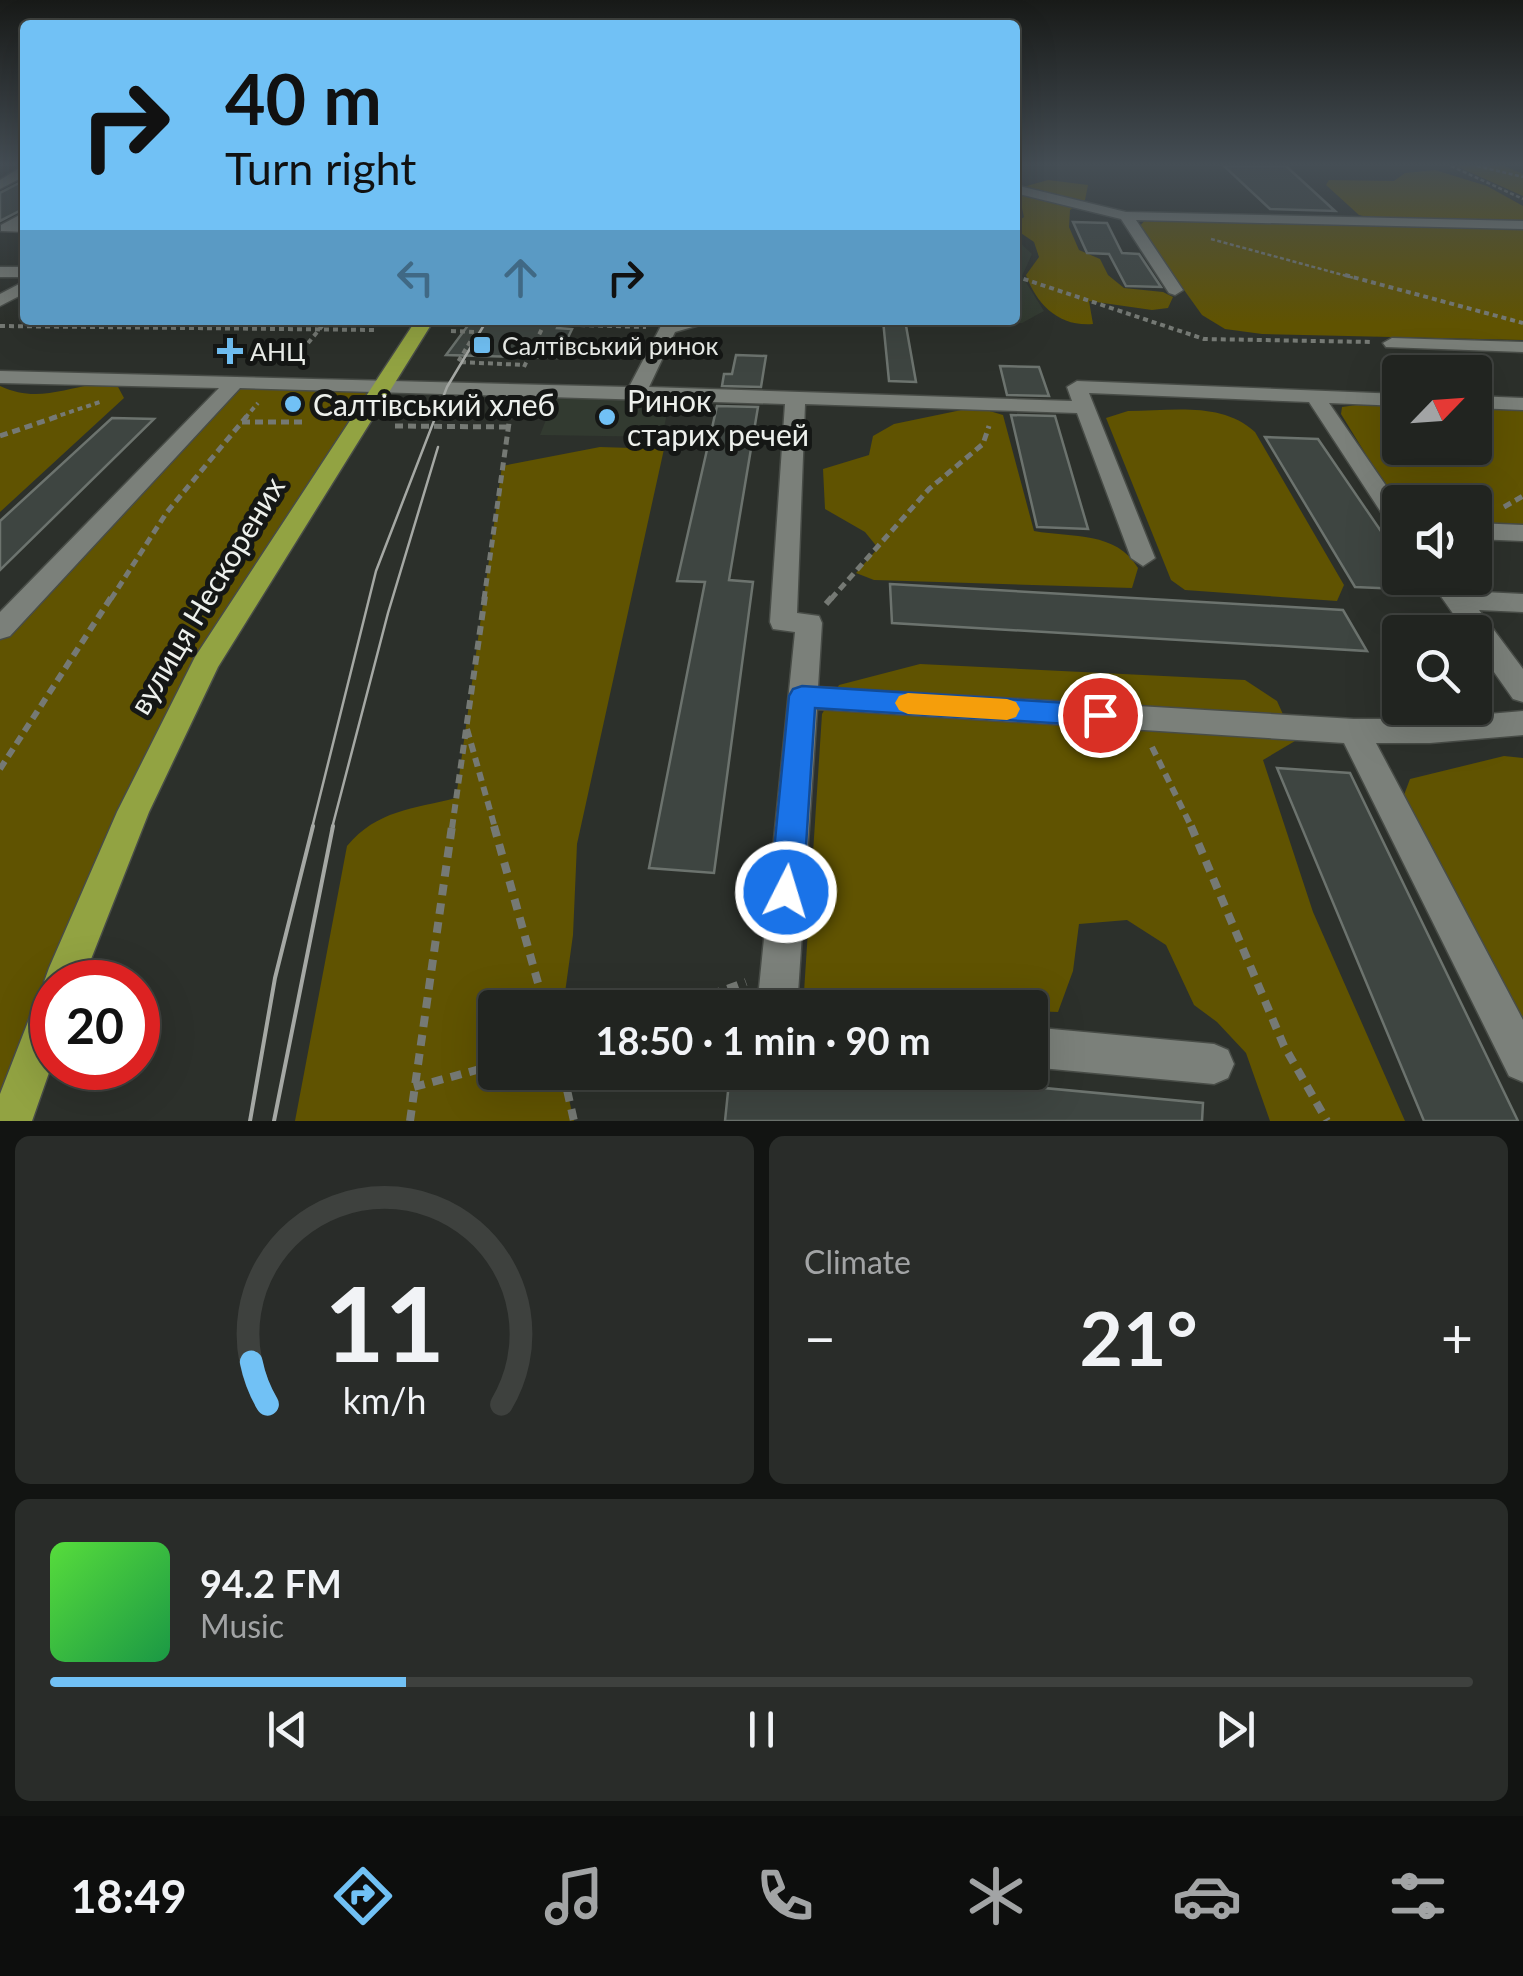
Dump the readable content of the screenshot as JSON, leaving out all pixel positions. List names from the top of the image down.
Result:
{
  "streets": {
    "main road": ["вулиця Нескорених"]
  },
  "places": {
    "transit": ["Салтівський ринок"],
    "health": ["АНЦ"],
    "other": ["Салтівський хлеб", "Ринок старих речей"]
  },
  "north": "top right",
  "page": {
    "turn": ["40 m", "Turn right"],
    "limit": "20",
    "trip": "18:50 · 1 min · 90 m",
    "tile": "Climate",
    "heat": ["−", "21°", "+"],
    "song": ["94.2 FM", "Music"],
    "tabs": "18:49",
    "gauge": ["11", "km/h"]
  }
}
